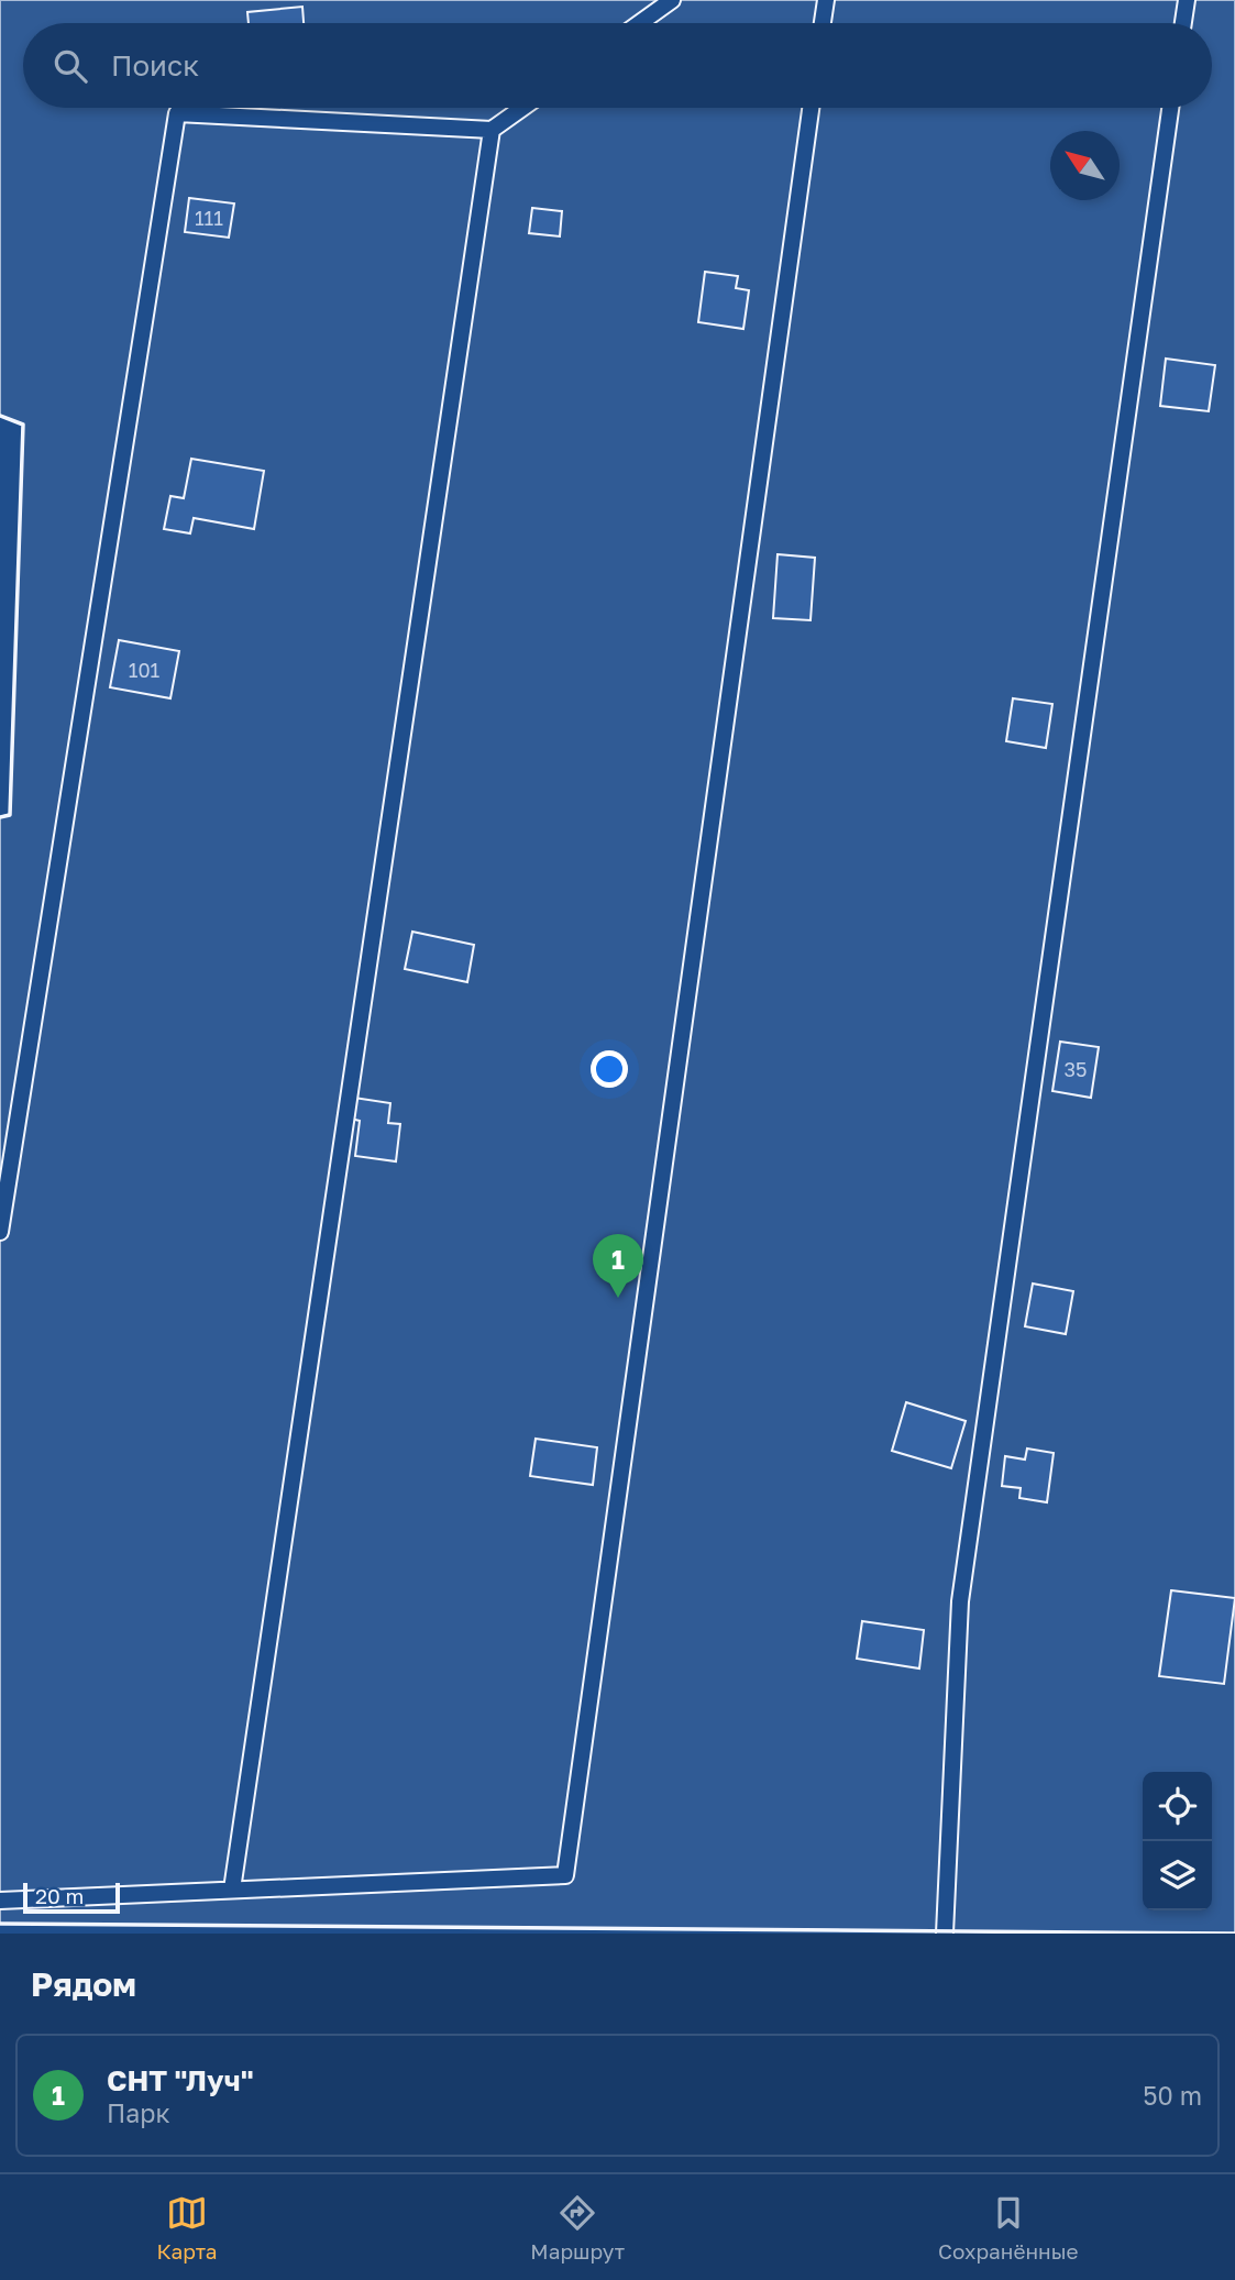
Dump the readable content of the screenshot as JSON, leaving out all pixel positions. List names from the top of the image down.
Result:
{
  "house_numbers": ["111", "101", "35"],
  "scale_bar": "20 m",
  "north": "top left",
  "page": {
    "search": "Поиск",
    "pins": "1",
    "scale": "20 m",
    "heading": "Рядом",
    "list": [
      {
        "mark": "1",
        "name": "СНТ \"Луч\"",
        "note": "Парк",
        "value": "50 m"
      }
    ],
    "nav": ["Карта", "Маршрут", "Сохранённые"]
  }
}
